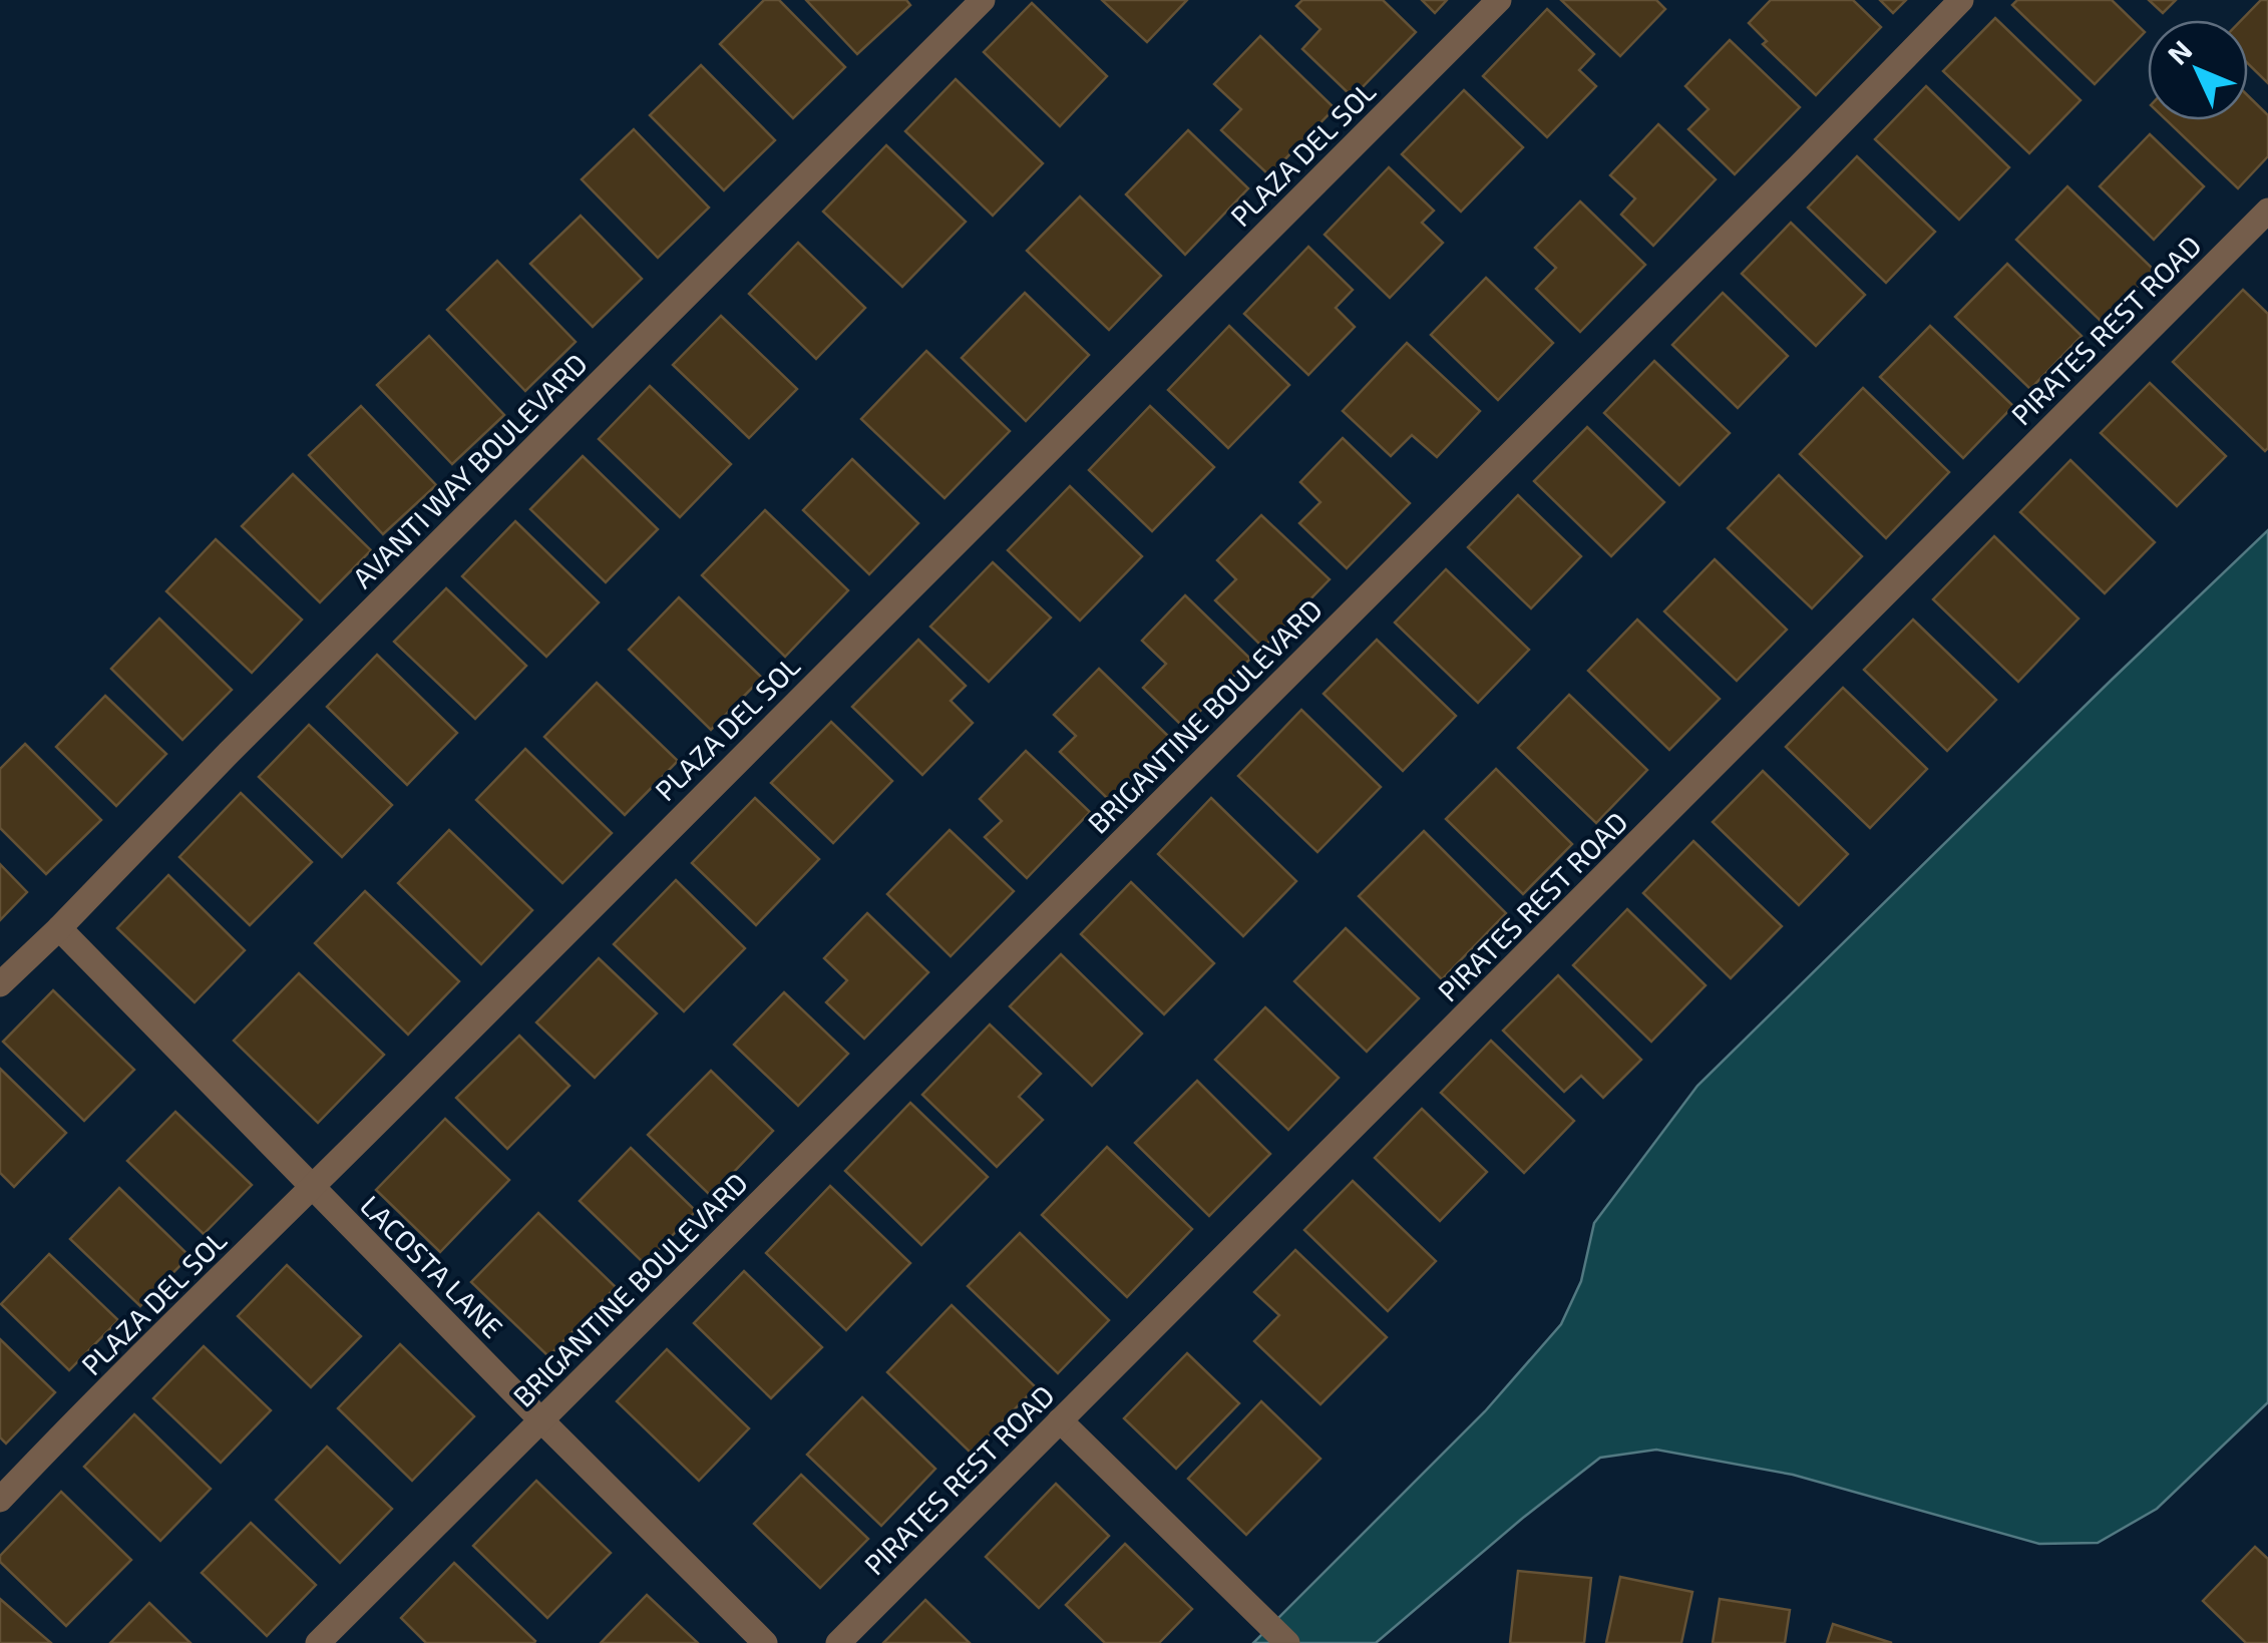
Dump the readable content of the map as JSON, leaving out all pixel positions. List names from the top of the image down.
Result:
{
  "streets": {
    "street": [
      "PLAZA DEL SOL",
      "PIRATES REST ROAD",
      "AVANTI WAY BOULEVARD",
      "BRIGANTINE BOULEVARD",
      "LACOSTA LANE"
    ]
  },
  "crossings": [
    ["PLAZA DEL SOL", "LACOSTA LANE"],
    ["AVANTI WAY BOULEVARD", "LACOSTA LANE"],
    ["BRIGANTINE BOULEVARD", "LACOSTA LANE"]
  ],
  "north": "top left"
}
